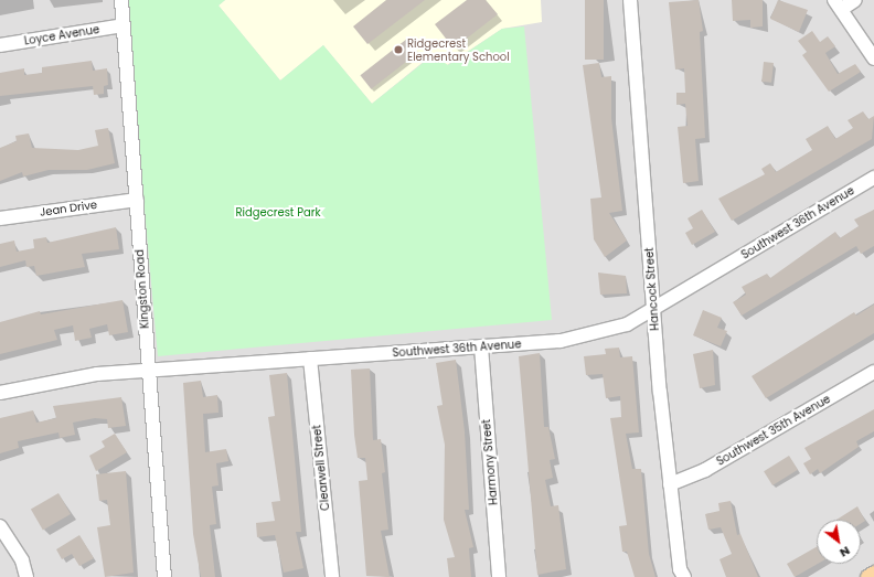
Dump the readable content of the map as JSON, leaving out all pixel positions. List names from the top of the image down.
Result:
{
  "streets": {
    "street": [
      "Loyce Avenue",
      "Jean Drive",
      "Southwest 36th Avenue",
      "Kingston Road",
      "Hancock Street",
      "Southwest 35th Avenue",
      "Harmony Street",
      "Clearwell Street"
    ]
  },
  "crossings": [
    ["Loyce Avenue", "Kingston Road"],
    ["Jean Drive", "Kingston Road"],
    ["Southwest 36th Avenue", "Kingston Road"],
    ["Southwest 36th Avenue", "Hancock Street"],
    ["Southwest 36th Avenue", "Harmony Street"],
    ["Southwest 36th Avenue", "Clearwell Street"],
    ["Hancock Street", "Southwest 35th Avenue"]
  ],
  "parks": ["Ridgecrest Park"],
  "places": ["Ridgecrest Elementary School"],
  "north": "bottom right"
}
